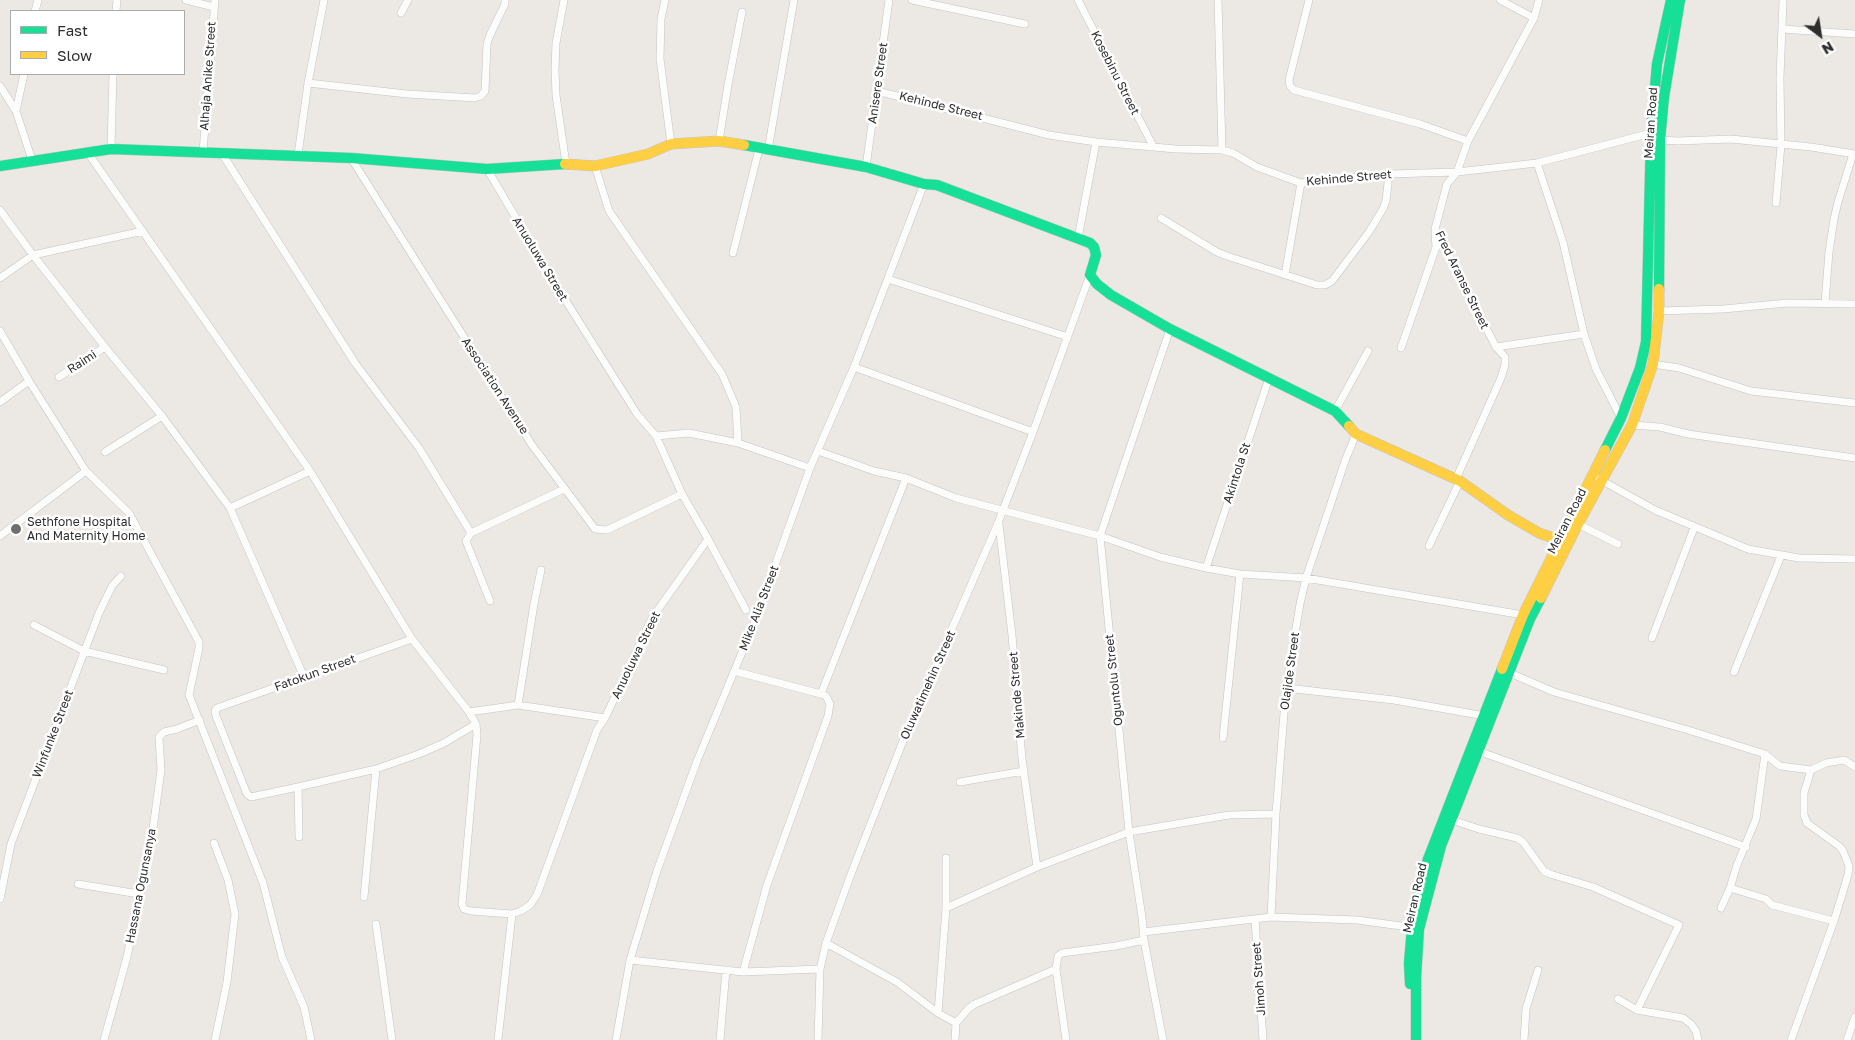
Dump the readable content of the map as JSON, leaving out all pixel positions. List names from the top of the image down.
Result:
{
  "streets": {
    "main road": ["Meiran Road"],
    "street": [
      "Kosebinu Street",
      "Alhaja Anike Street",
      "Anisere Street",
      "Kehinde Street",
      "Anuoluwa Street",
      "Fred Aranse Street",
      "Raimi",
      "Association Avenue",
      "Akintola St",
      "Mike Alia Street",
      "Olajide Street",
      "Fatokun Street",
      "Oguntolu Street",
      "Oluwatimehin Street",
      "Makinde Street",
      "Winfunke Street",
      "Hassana Ogunsanya",
      "Jimoh Street"
    ]
  },
  "crossings": [
    ["Kosebinu Street", "Kehinde Street"],
    ["Anisere Street", "Kehinde Street"],
    ["Kehinde Street", "Meiran Road"],
    ["Kehinde Street", "Fred Aranse Street"],
    ["Anuoluwa Street", "Association Avenue"],
    ["Oluwatimehin Street", "Makinde Street"]
  ],
  "places": ["Sethfone Hospital And Maternity Home"],
  "legend": ["Fast", "Slow"],
  "north": "bottom right"
}
